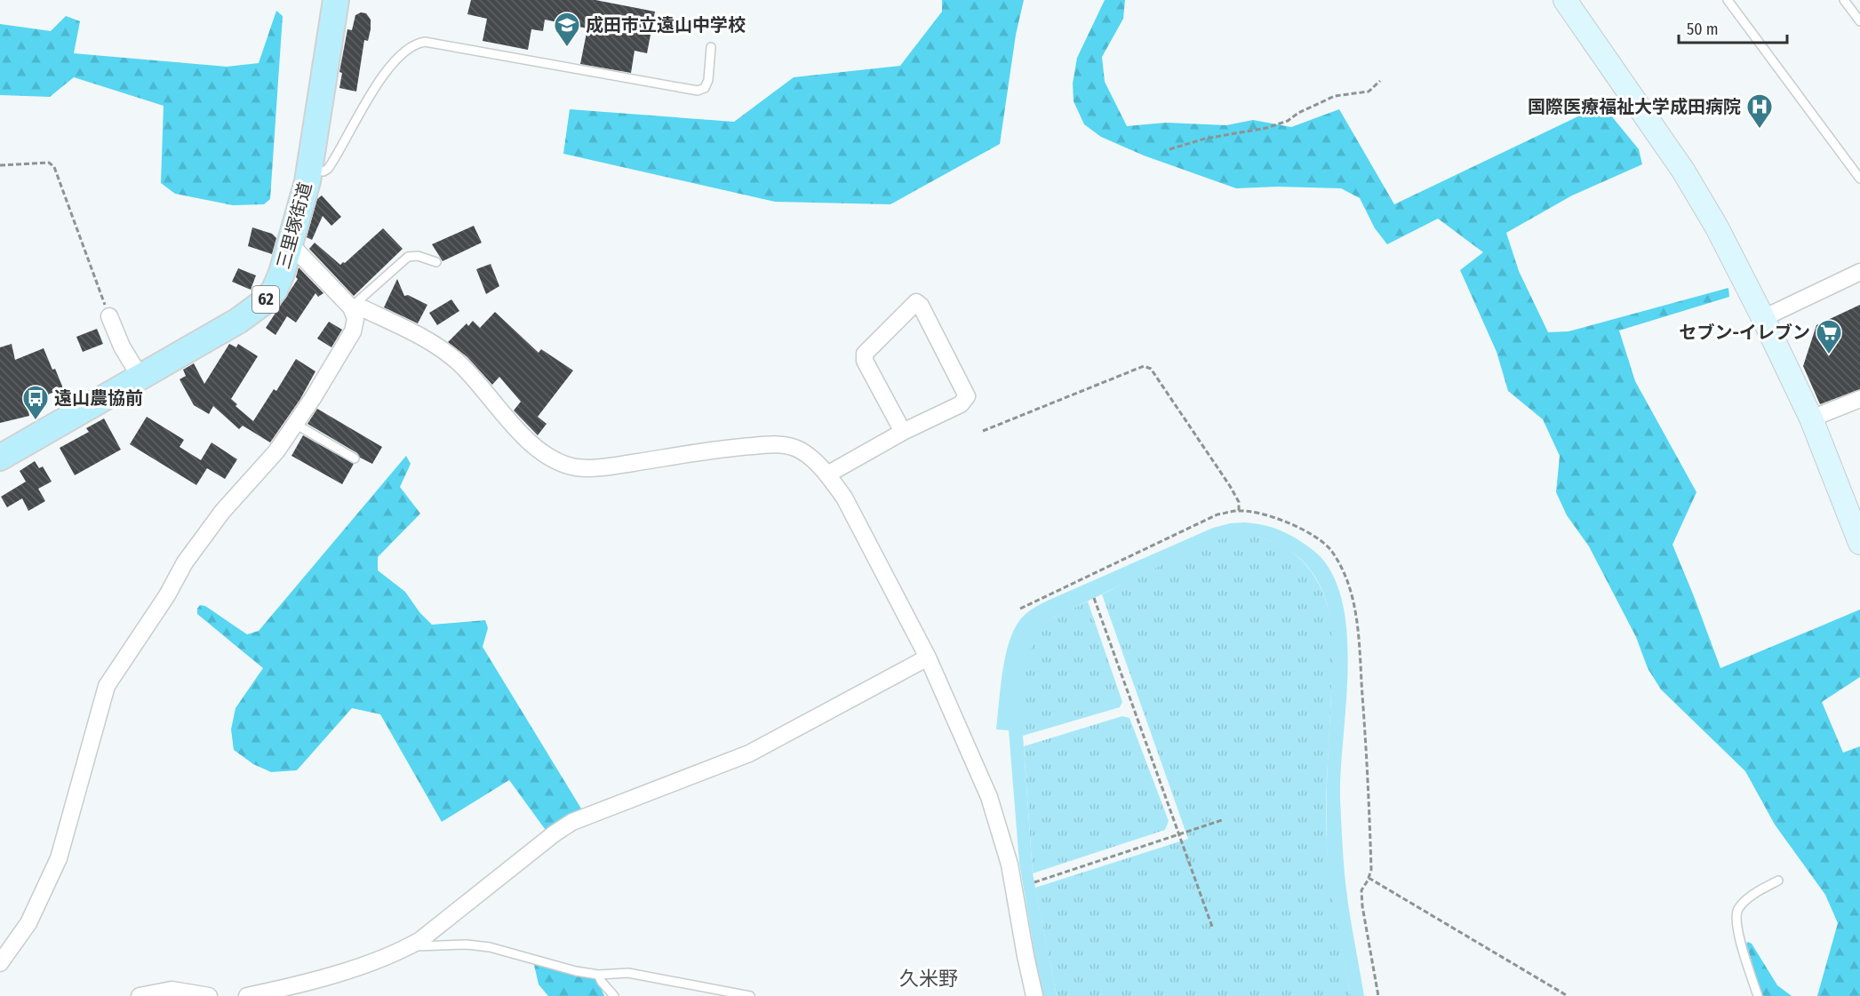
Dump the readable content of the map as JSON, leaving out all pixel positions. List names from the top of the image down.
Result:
{
  "streets": {
    "main road": ["三里塚街道", "62"]
  },
  "districts": ["久米野"],
  "places": {
    "school or university": ["成田市立遠山中学校"],
    "hospital": ["国際医療福祉大学成田病院"],
    "supermarket": ["セブン-イレブン"],
    "bus stop": ["遠山農協前"]
  },
  "scale_bar": "50 m"
}
